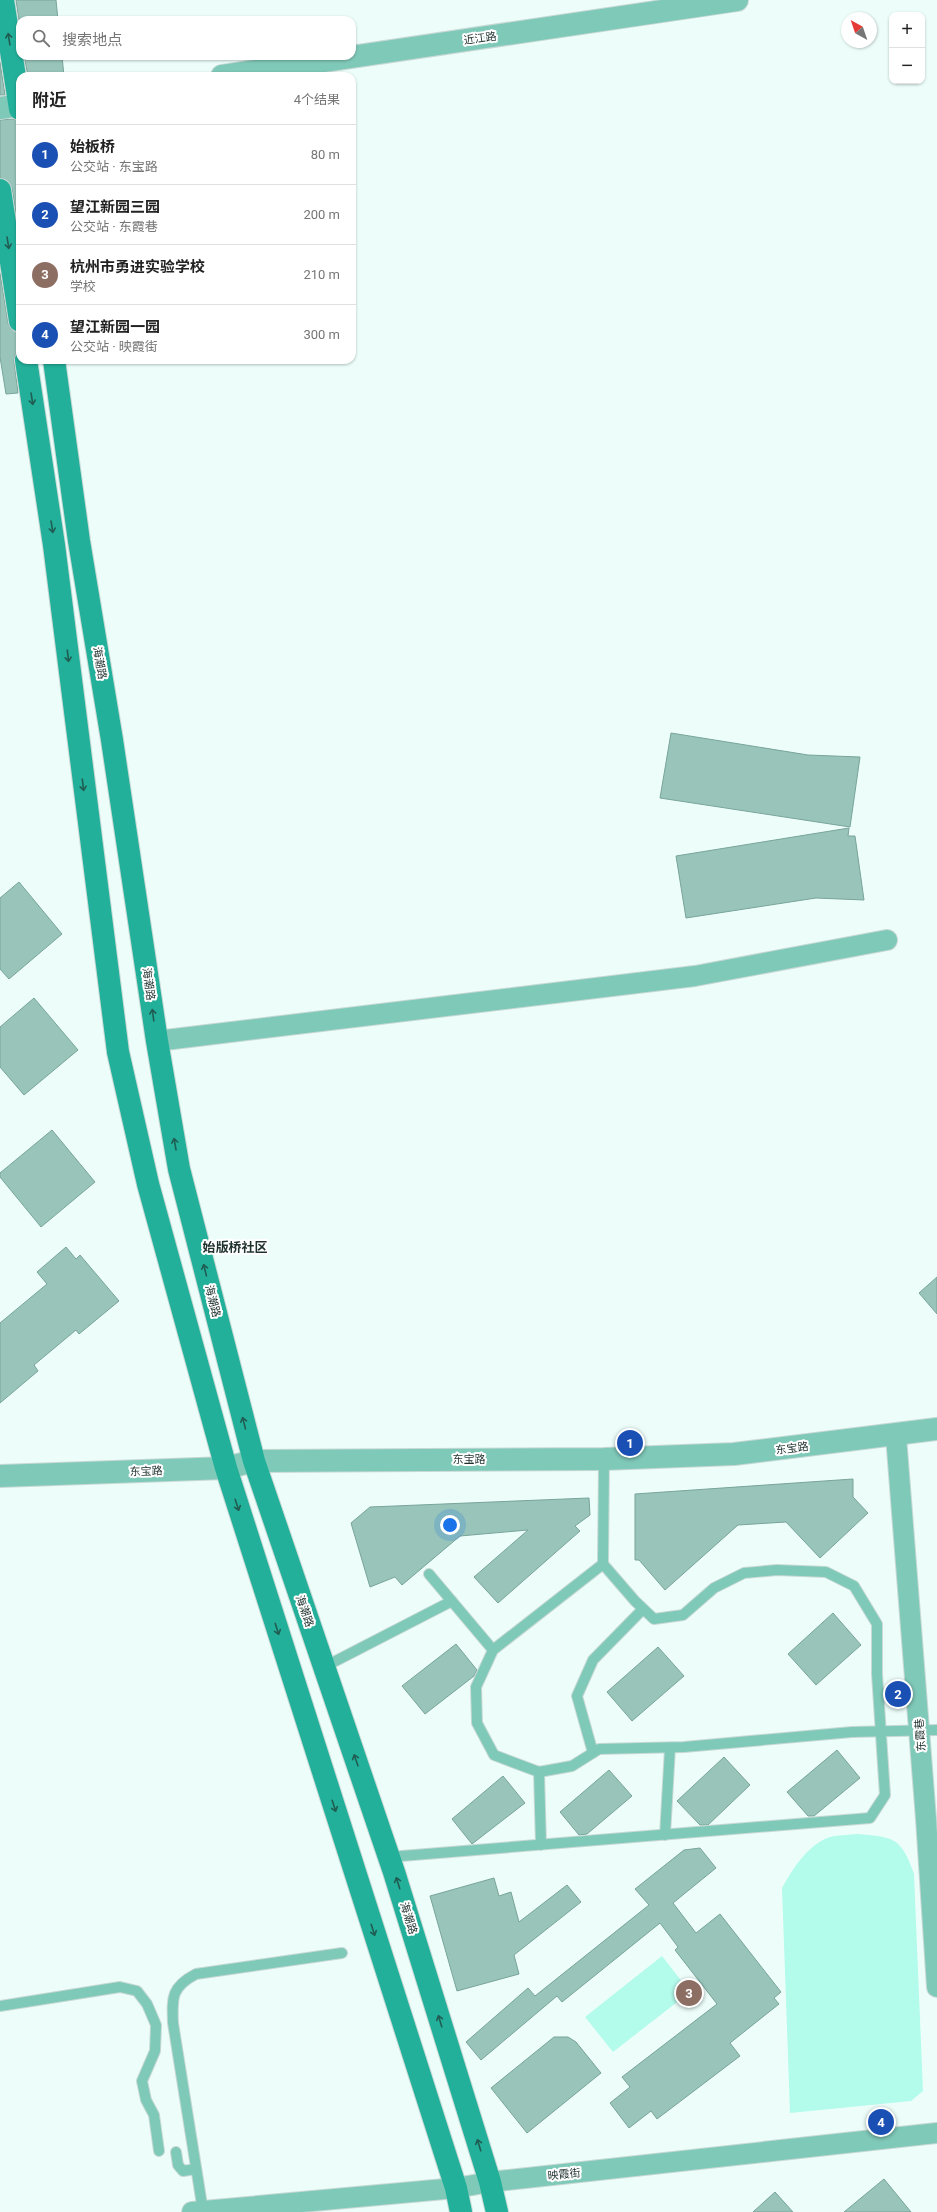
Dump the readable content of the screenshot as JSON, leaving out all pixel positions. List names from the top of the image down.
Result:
{
  "streets": {
    "main road": ["海潮路"],
    "street": [
      "近江路",
      "东宝路",
      "东霞巷",
      "映霞街"
    ]
  },
  "crossings": [
    ["海潮路", "东宝路"],
    ["海潮路", "映霞街"],
    ["东宝路", "东霞巷"]
  ],
  "districts": ["始版桥社区"],
  "north": "top left",
  "page": {
    "map_buttons": ["+", "−"],
    "search": "搜索地点",
    "heading": ["附近", "4个结果"],
    "list": [
      {
        "mark": "1",
        "name": "始板桥",
        "note": "公交站 · 东宝路",
        "value": "80 m"
      },
      {
        "mark": "2",
        "name": "望江新园三园",
        "note": "公交站 · 东霞巷",
        "value": "200 m"
      },
      {
        "mark": "3",
        "name": "杭州市勇进实验学校",
        "note": "学校",
        "value": "210 m"
      },
      {
        "mark": "4",
        "name": "望江新园一园",
        "note": "公交站 · 映霞街",
        "value": "300 m"
      }
    ],
    "pins": [
      "1",
      "2",
      "3",
      "4"
    ]
  }
}
